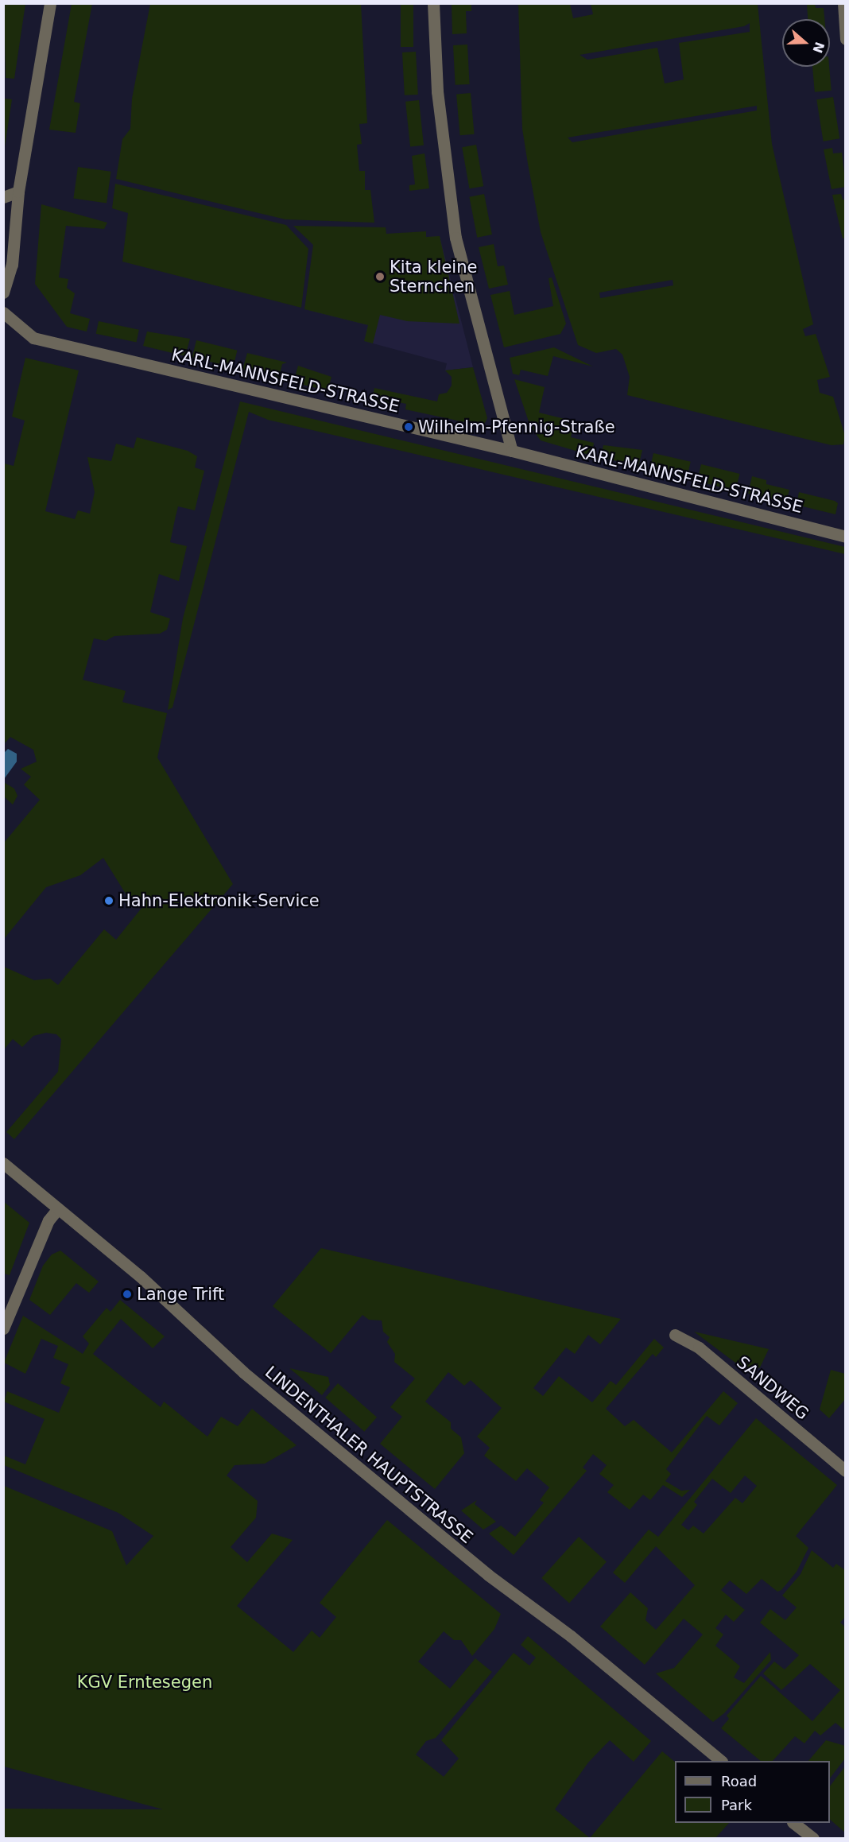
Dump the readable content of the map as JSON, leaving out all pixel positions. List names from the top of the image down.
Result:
{
  "streets": {
    "street": ["KARL-MANNSFELD-STRASSE", "SANDWEG", "LINDENTHALER HAUPTSTRASSE"]
  },
  "parks": ["KGV Erntesegen"],
  "places": [
    "Kita kleine Sternchen",
    "Wilhelm-Pfennig-Straße",
    "Hahn-Elektronik-Service",
    "Lange Trift"
  ],
  "legend": ["Road", "Park"],
  "north": "right"
}
